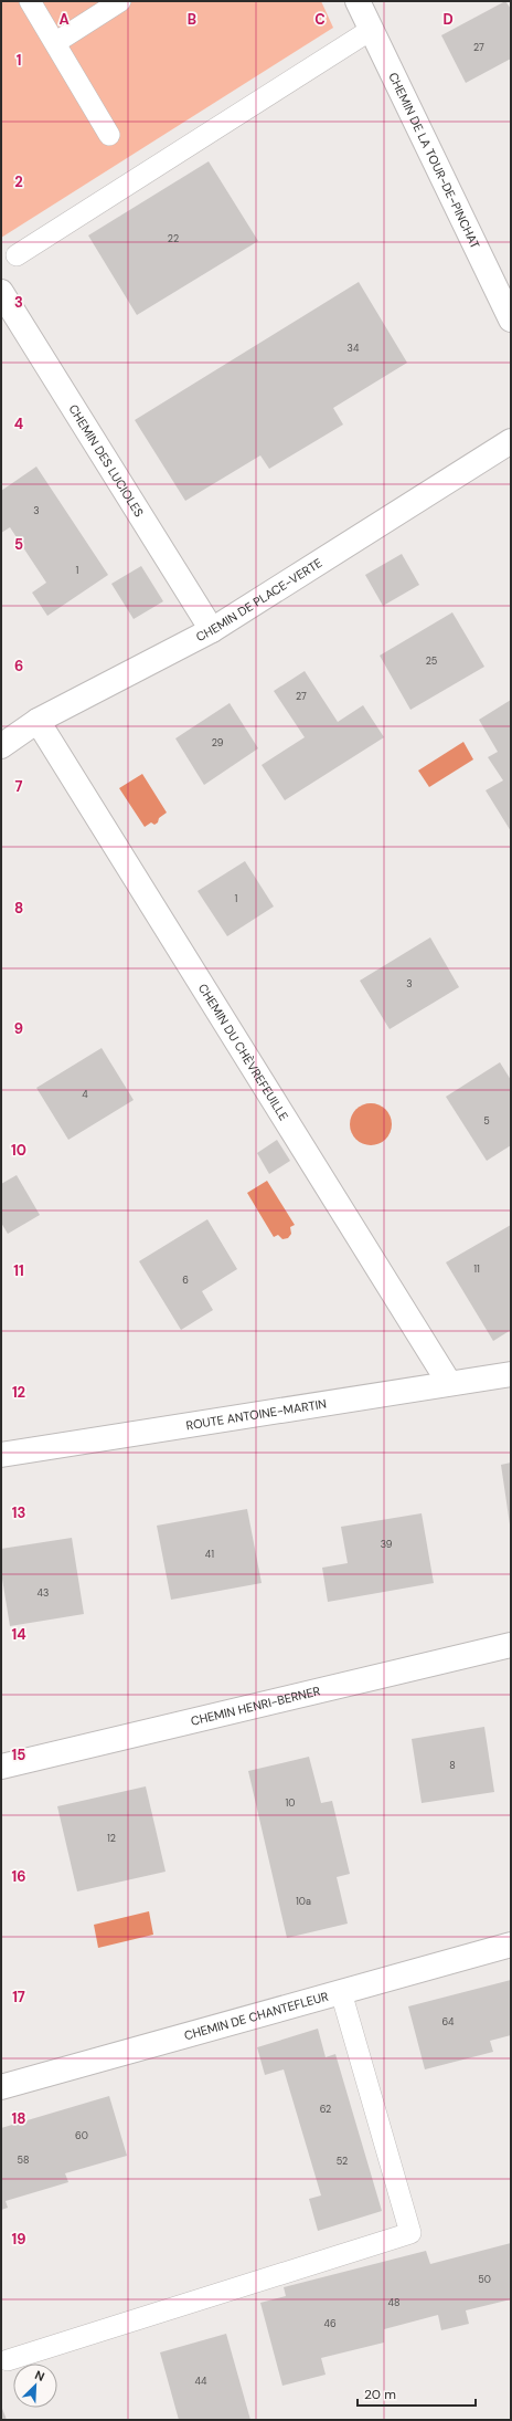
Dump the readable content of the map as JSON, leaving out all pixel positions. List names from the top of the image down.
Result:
{
  "streets": {
    "street": [
      "CHEMIN DE LA TOUR-DE-PINCHAT",
      "CHEMIN DES LUCIOLES",
      "CHEMIN DE PLACE-VERTE",
      "CHEMIN DU CHÈVREFEUILLE",
      "ROUTE ANTOINE-MARTIN",
      "CHEMIN HENRI-BERNER",
      "CHEMIN DE CHANTEFLEUR"
    ]
  },
  "crossings": [
    ["CHEMIN DES LUCIOLES", "CHEMIN DE PLACE-VERTE"],
    ["CHEMIN DE PLACE-VERTE", "CHEMIN DU CHÈVREFEUILLE"],
    ["CHEMIN DU CHÈVREFEUILLE", "ROUTE ANTOINE-MARTIN"]
  ],
  "house_numbers": [
    "27",
    "22",
    "34",
    "3",
    "1",
    "25",
    "27",
    "29",
    "1",
    "3",
    "4",
    "5",
    "11",
    "6",
    "39",
    "41",
    "43",
    "8",
    "10",
    "12",
    "10a",
    "64",
    "62",
    "60",
    "58",
    "52",
    "50",
    "48",
    "46",
    "44"
  ],
  "scale_bar": "20 m",
  "north": "top right",
  "grid": {
    "columns": [
      "A",
      "B",
      "C",
      "D"
    ],
    "rows": [
      "1",
      "2",
      "3",
      "4",
      "5",
      "6",
      "7",
      "8",
      "9",
      "10",
      "11",
      "12",
      "13",
      "14",
      "15",
      "16",
      "17",
      "18",
      "19"
    ]
  }
}
